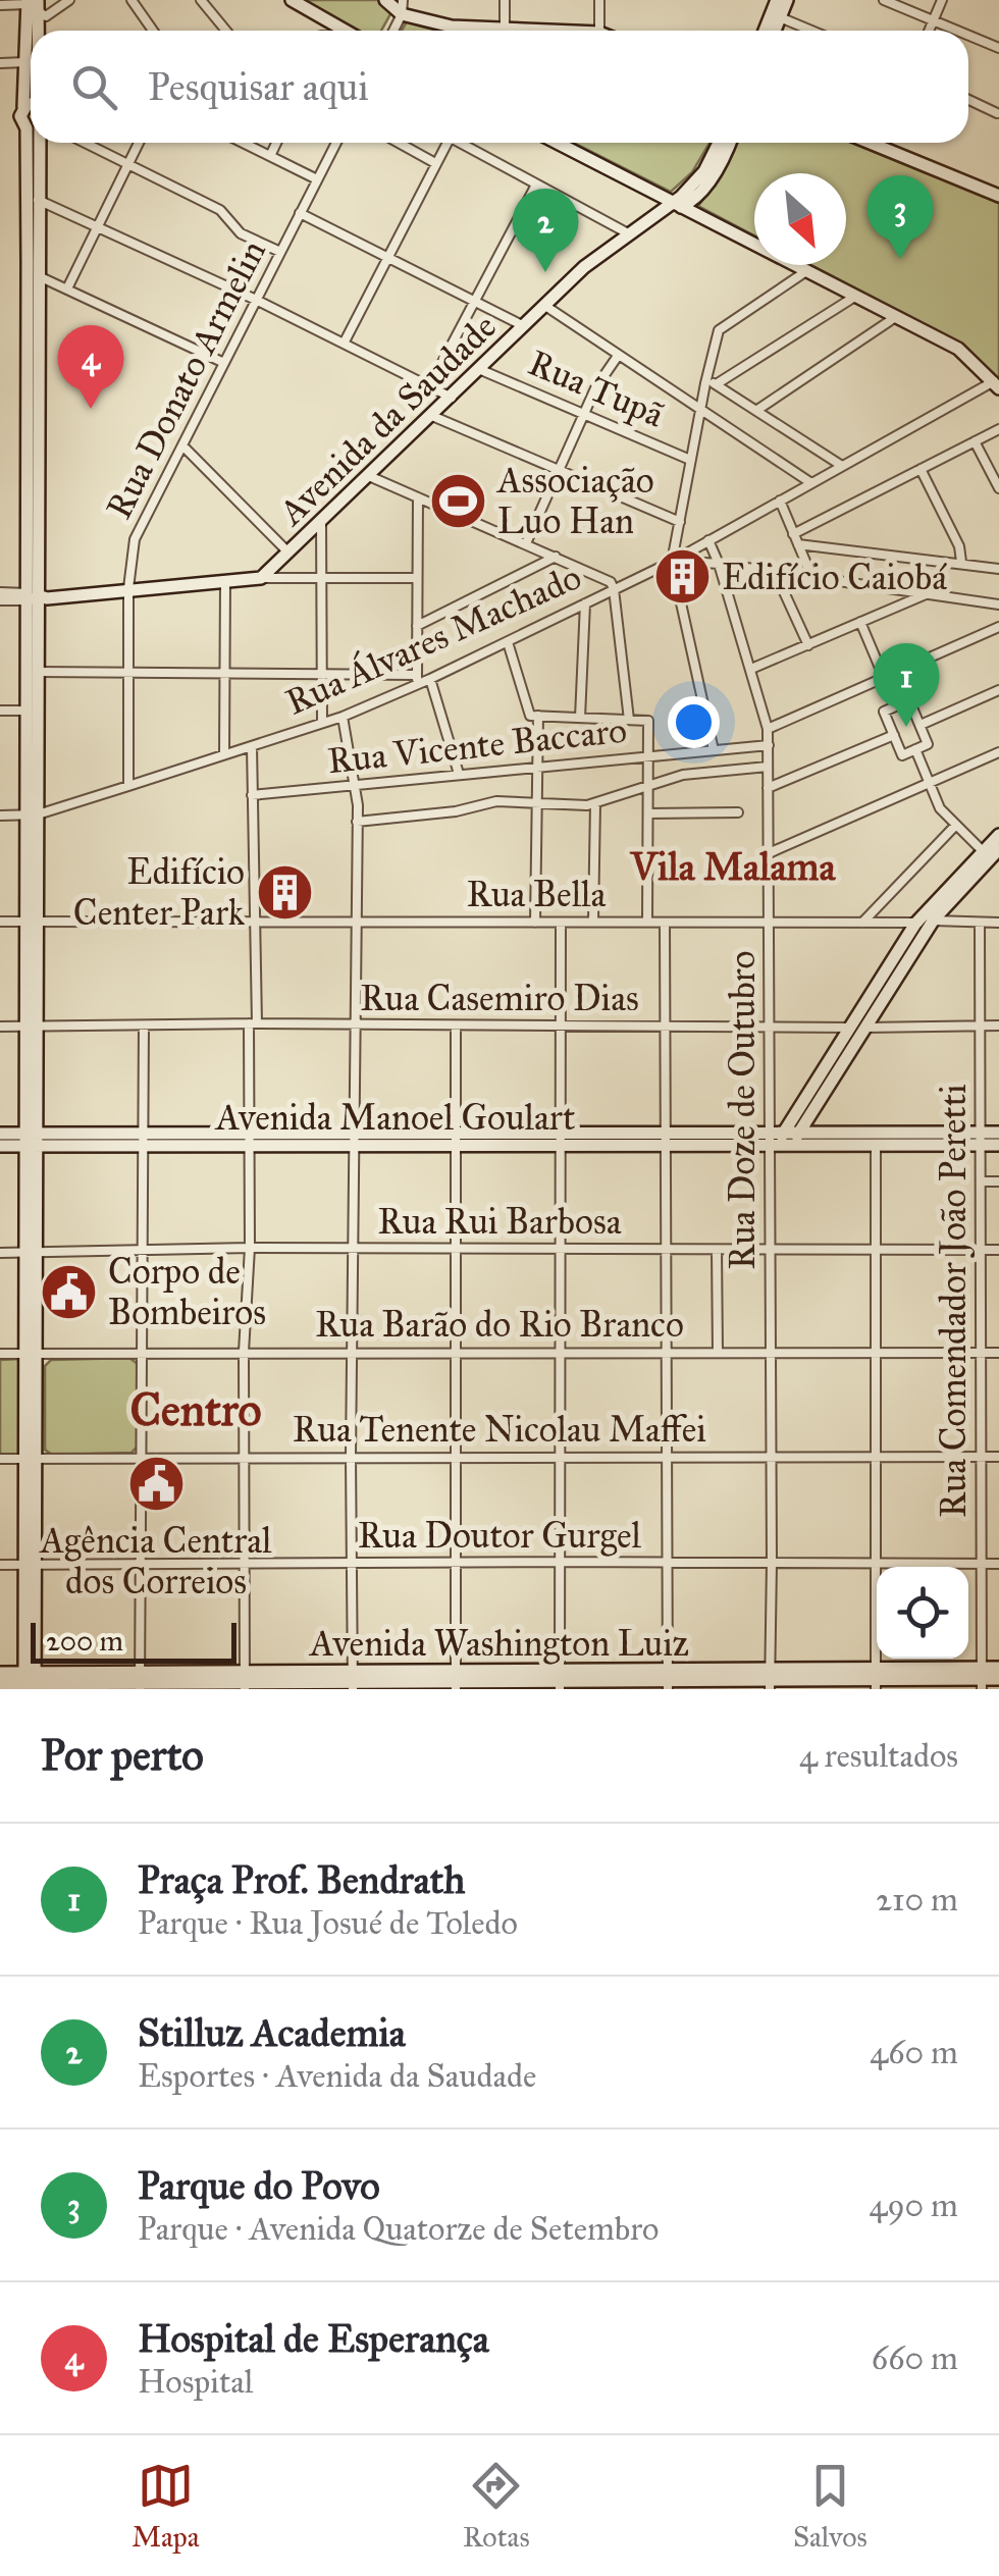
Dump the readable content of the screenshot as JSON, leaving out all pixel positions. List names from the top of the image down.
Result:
{
  "streets": {
    "main road": ["Avenida da Saudade", "Avenida Manoel Goulart", "Avenida Washington Luiz"],
    "street": [
      "Rua Donato Armelin",
      "Rua Tupã",
      "Rua Álvares Machado",
      "Rua Vicente Baccaro",
      "Rua Bella",
      "Rua Casemiro Dias",
      "Rua Doze de Outubro",
      "Rua Rui Barbosa",
      "Rua Comendador João Peretti",
      "Rua Barão do Rio Branco",
      "Rua Tenente Nicolau Maffei",
      "Rua Doutor Gurgel"
    ]
  },
  "crossings": [
    ["Rua Donato Armelin", "Rua Álvares Machado"],
    ["Rua Tupã", "Avenida da Saudade"],
    ["Rua Álvares Machado", "Rua Doze de Outubro"],
    ["Rua Vicente Baccaro", "Rua Doze de Outubro"],
    ["Rua Bella", "Rua Doze de Outubro"],
    ["Rua Bella", "Rua Comendador João Peretti"],
    ["Rua Casemiro Dias", "Rua Doze de Outubro"],
    ["Rua Casemiro Dias", "Rua Comendador João Peretti"],
    ["Rua Doze de Outubro", "Avenida Manoel Goulart"],
    ["Rua Doze de Outubro", "Rua Rui Barbosa"],
    ["Rua Doze de Outubro", "Rua Barão do Rio Branco"],
    ["Rua Doze de Outubro", "Rua Tenente Nicolau Maffei"],
    ["Rua Doze de Outubro", "Rua Doutor Gurgel"],
    ["Rua Doze de Outubro", "Avenida Washington Luiz"],
    ["Avenida Manoel Goulart", "Rua Comendador João Peretti"],
    ["Rua Rui Barbosa", "Rua Comendador João Peretti"],
    ["Rua Comendador João Peretti", "Rua Barão do Rio Branco"],
    ["Rua Comendador João Peretti", "Rua Tenente Nicolau Maffei"],
    ["Rua Comendador João Peretti", "Rua Doutor Gurgel"],
    ["Rua Comendador João Peretti", "Avenida Washington Luiz"]
  ],
  "districts": ["Vila Malama", "Centro"],
  "places": {
    "sports": ["Associação Luo Han"],
    "building": ["Edifício Caiobá", "Edifício Center Park"],
    "public building": ["Corpo de Bombeiros", "Agência Central dos Correios"]
  },
  "scale_bar": "200 m",
  "north": "bottom right",
  "page": {
    "search": "Pesquisar aqui",
    "pins": [
      "3",
      "2",
      "4",
      "1"
    ],
    "scale": "200 m",
    "heading": ["Por perto", "4 resultados"],
    "list": [
      {
        "mark": "1",
        "name": "Praça Prof. Bendrath",
        "note": "Parque · Rua Josué de Toledo",
        "value": "210 m"
      },
      {
        "mark": "2",
        "name": "Stilluz Academia",
        "note": "Esportes · Avenida da Saudade",
        "value": "460 m"
      },
      {
        "mark": "3",
        "name": "Parque do Povo",
        "note": "Parque · Avenida Quatorze de Setembro",
        "value": "490 m"
      },
      {
        "mark": "4",
        "name": "Hospital de Esperança",
        "note": "Hospital",
        "value": "660 m"
      }
    ],
    "nav": ["Mapa", "Rotas", "Salvos"]
  }
}
